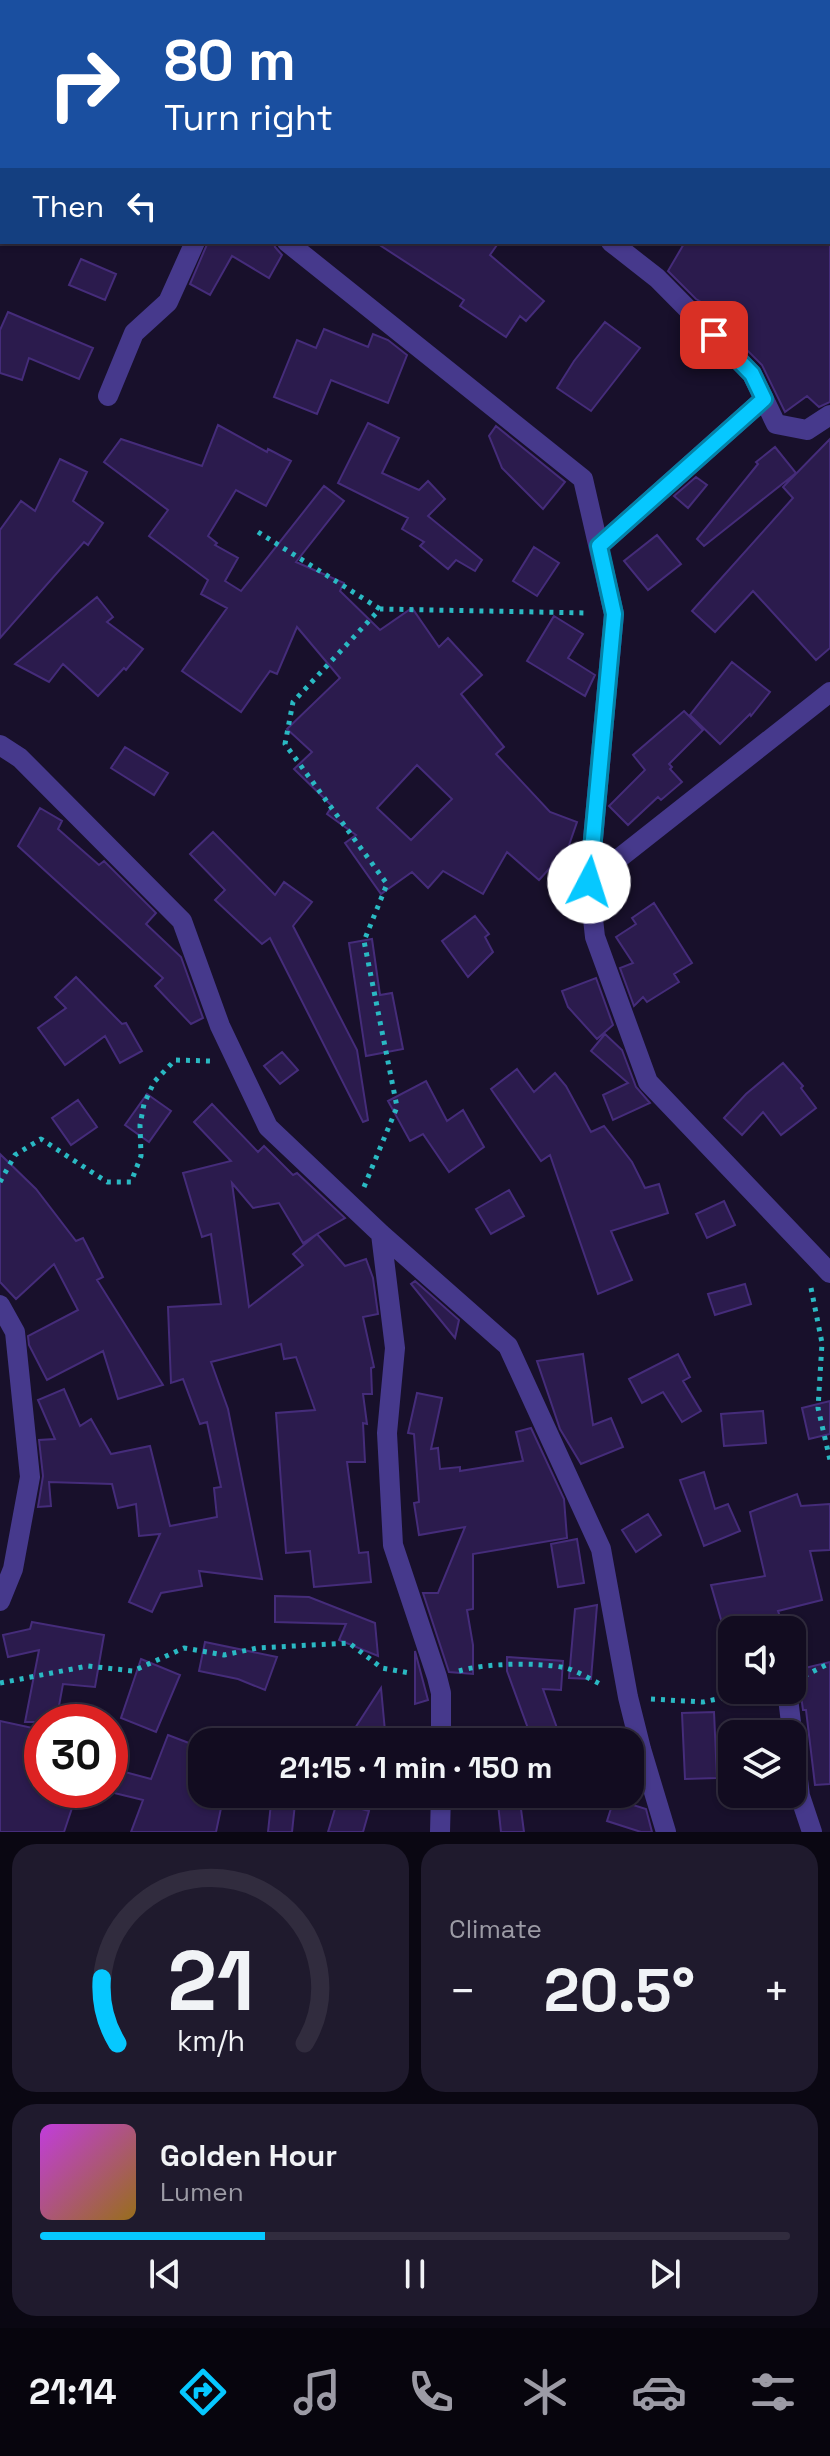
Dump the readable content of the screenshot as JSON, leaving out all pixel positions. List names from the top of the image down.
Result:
{
  "page": {
    "turn": ["80 m", "Turn right"],
    "then": "Then",
    "limit": "30",
    "trip": "21:15 · 1 min · 150 m",
    "tile": "Climate",
    "heat": ["−", "20.5°", "+"],
    "song": ["Golden Hour", "Lumen"],
    "tabs": "21:14",
    "gauge": ["21", "km/h"]
  }
}
